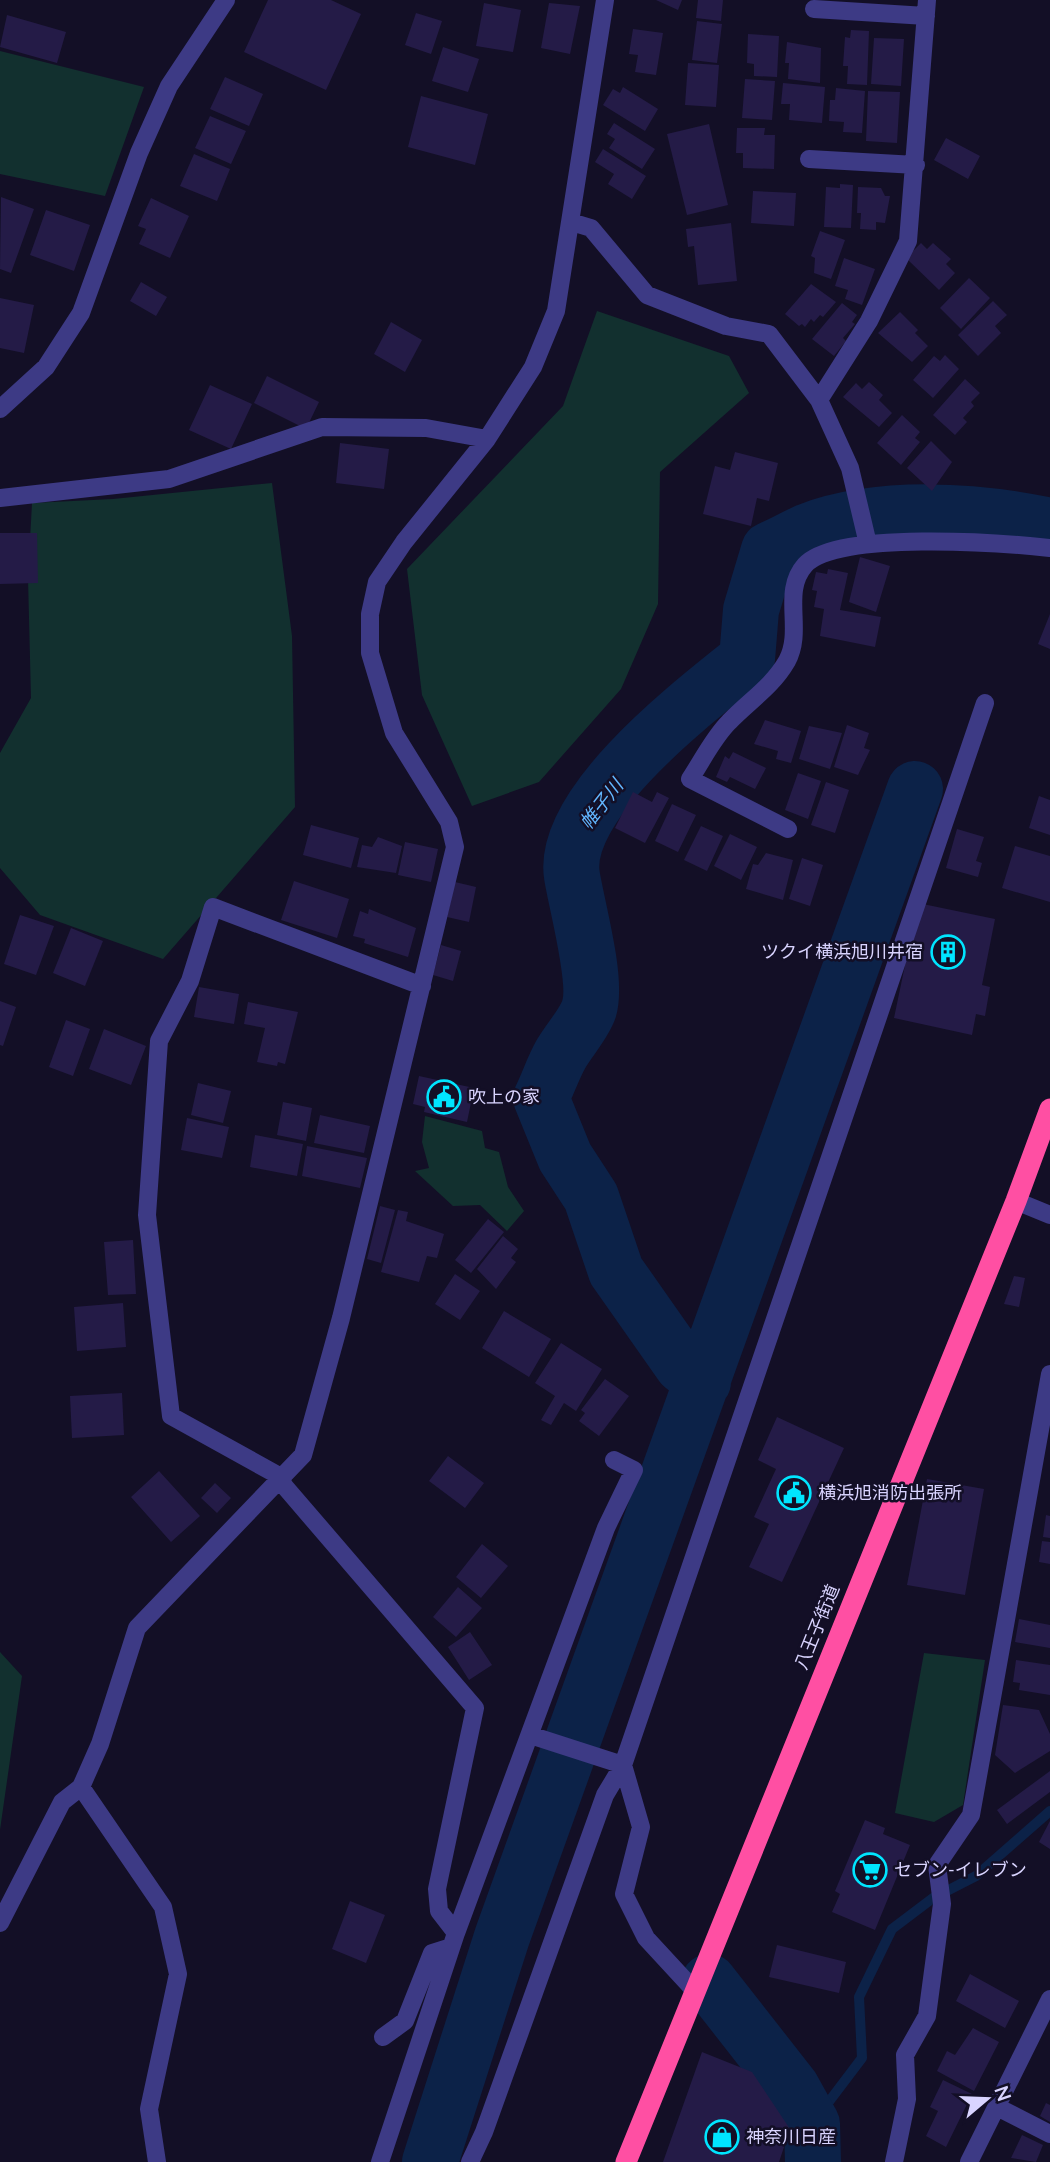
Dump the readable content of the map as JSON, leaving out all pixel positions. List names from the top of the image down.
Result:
{
  "streets": {
    "highway": ["八王子街道"]
  },
  "water": ["帷子川"],
  "places": {
    "building": ["ツクイ横浜旭川井宿"],
    "public building": ["吹上の家", "横浜旭消防出張所"],
    "supermarket": ["セブン-イレブン"],
    "shop": ["神奈川日産"]
  },
  "north": "right"
}
